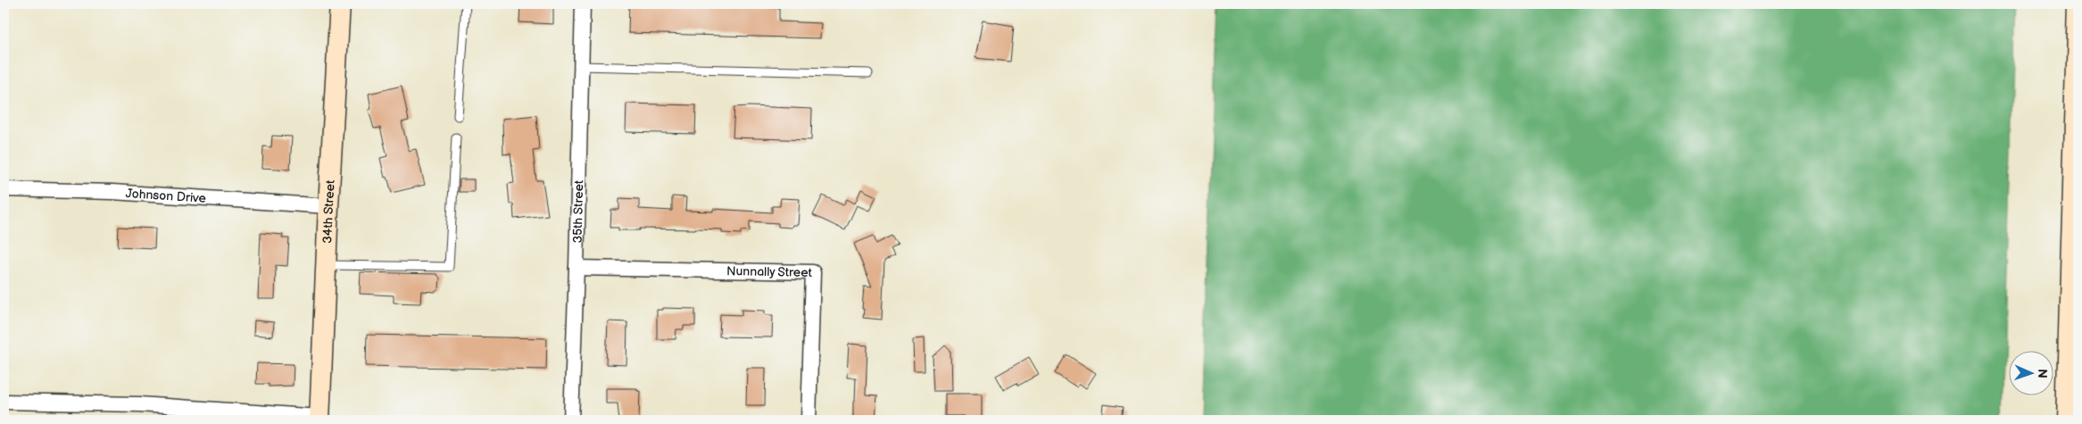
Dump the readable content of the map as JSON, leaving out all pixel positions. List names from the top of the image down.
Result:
{
  "streets": {
    "street": [
      "Johnson Drive",
      "34th Street",
      "35th Street",
      "Nunnally Street"
    ]
  },
  "crossings": [
    ["Johnson Drive", "34th Street"],
    ["35th Street", "Nunnally Street"]
  ],
  "north": "right"
}
